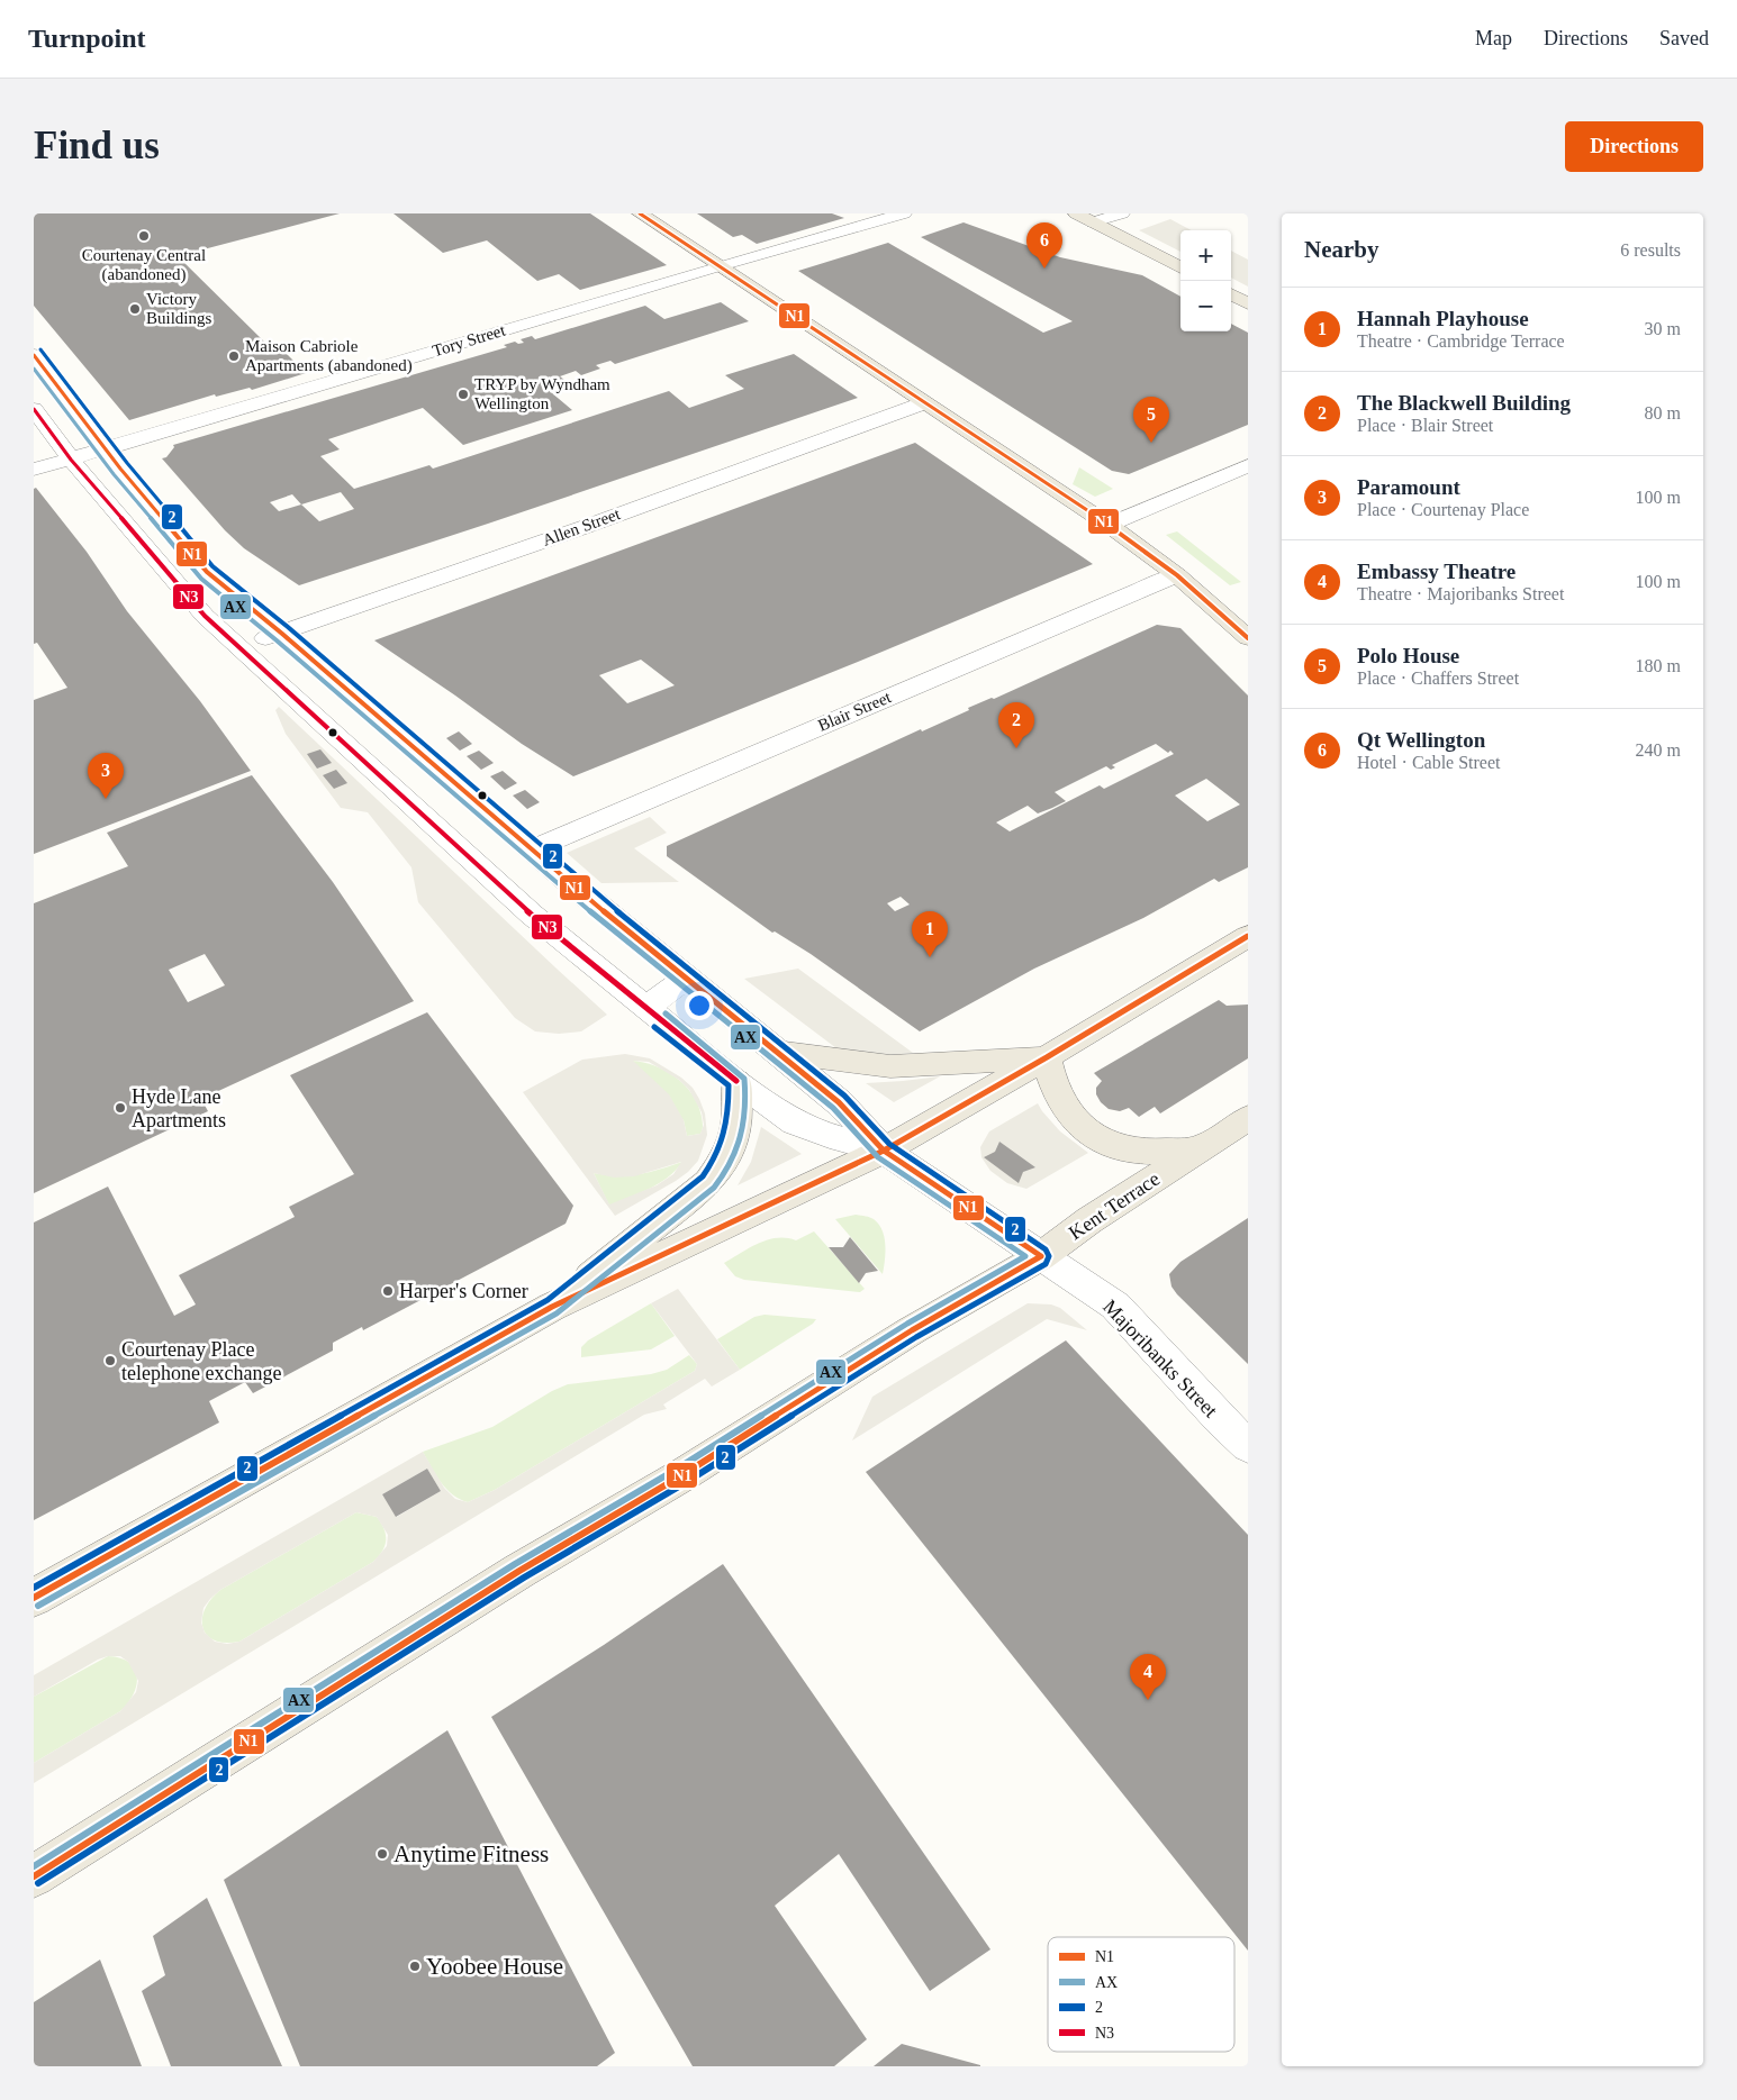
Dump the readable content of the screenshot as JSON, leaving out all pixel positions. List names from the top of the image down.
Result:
{
  "streets": {
    "main road": ["Kent Terrace"],
    "street": [
      "Tory Street",
      "Allen Street",
      "Blair Street",
      "Majoribanks Street"
    ]
  },
  "crossings": [
    ["Kent Terrace", "Majoribanks Street"]
  ],
  "places": [
    "Courtenay Central (abandoned)",
    "Victory Buildings",
    "Maison Cabriole Apartments (abandoned)",
    "TRYP by Wyndham Wellington",
    "Hyde Lane Apartments",
    "Harper's Corner",
    "Courtenay Place telephone exchange",
    "Anytime Fitness",
    "Yoobee House"
  ],
  "lines": [
    "transit line N1",
    "transit line 2",
    "transit line AX",
    "transit line N3"
  ],
  "legend": [
    "N1",
    "AX",
    "2",
    "N3"
  ],
  "page": {
    "header": "Turnpoint",
    "nav": ["Map", "Directions", "Saved"],
    "buttons": "Directions",
    "title": "Find us",
    "heading": ["Nearby", "6 results"],
    "pins": [
      "6",
      "5",
      "2",
      "3",
      "1",
      "4"
    ],
    "map_buttons": ["+", "−"],
    "list": [
      {
        "mark": "1",
        "name": "Hannah Playhouse",
        "note": "Theatre · Cambridge Terrace",
        "value": "30 m"
      },
      {
        "mark": "2",
        "name": "The Blackwell Building",
        "note": "Place · Blair Street",
        "value": "80 m"
      },
      {
        "mark": "3",
        "name": "Paramount",
        "note": "Place · Courtenay Place",
        "value": "100 m"
      },
      {
        "mark": "4",
        "name": "Embassy Theatre",
        "note": "Theatre · Majoribanks Street",
        "value": "100 m"
      },
      {
        "mark": "5",
        "name": "Polo House",
        "note": "Place · Chaffers Street",
        "value": "180 m"
      },
      {
        "mark": "6",
        "name": "Qt Wellington",
        "note": "Hotel · Cable Street",
        "value": "240 m"
      }
    ]
  }
}
